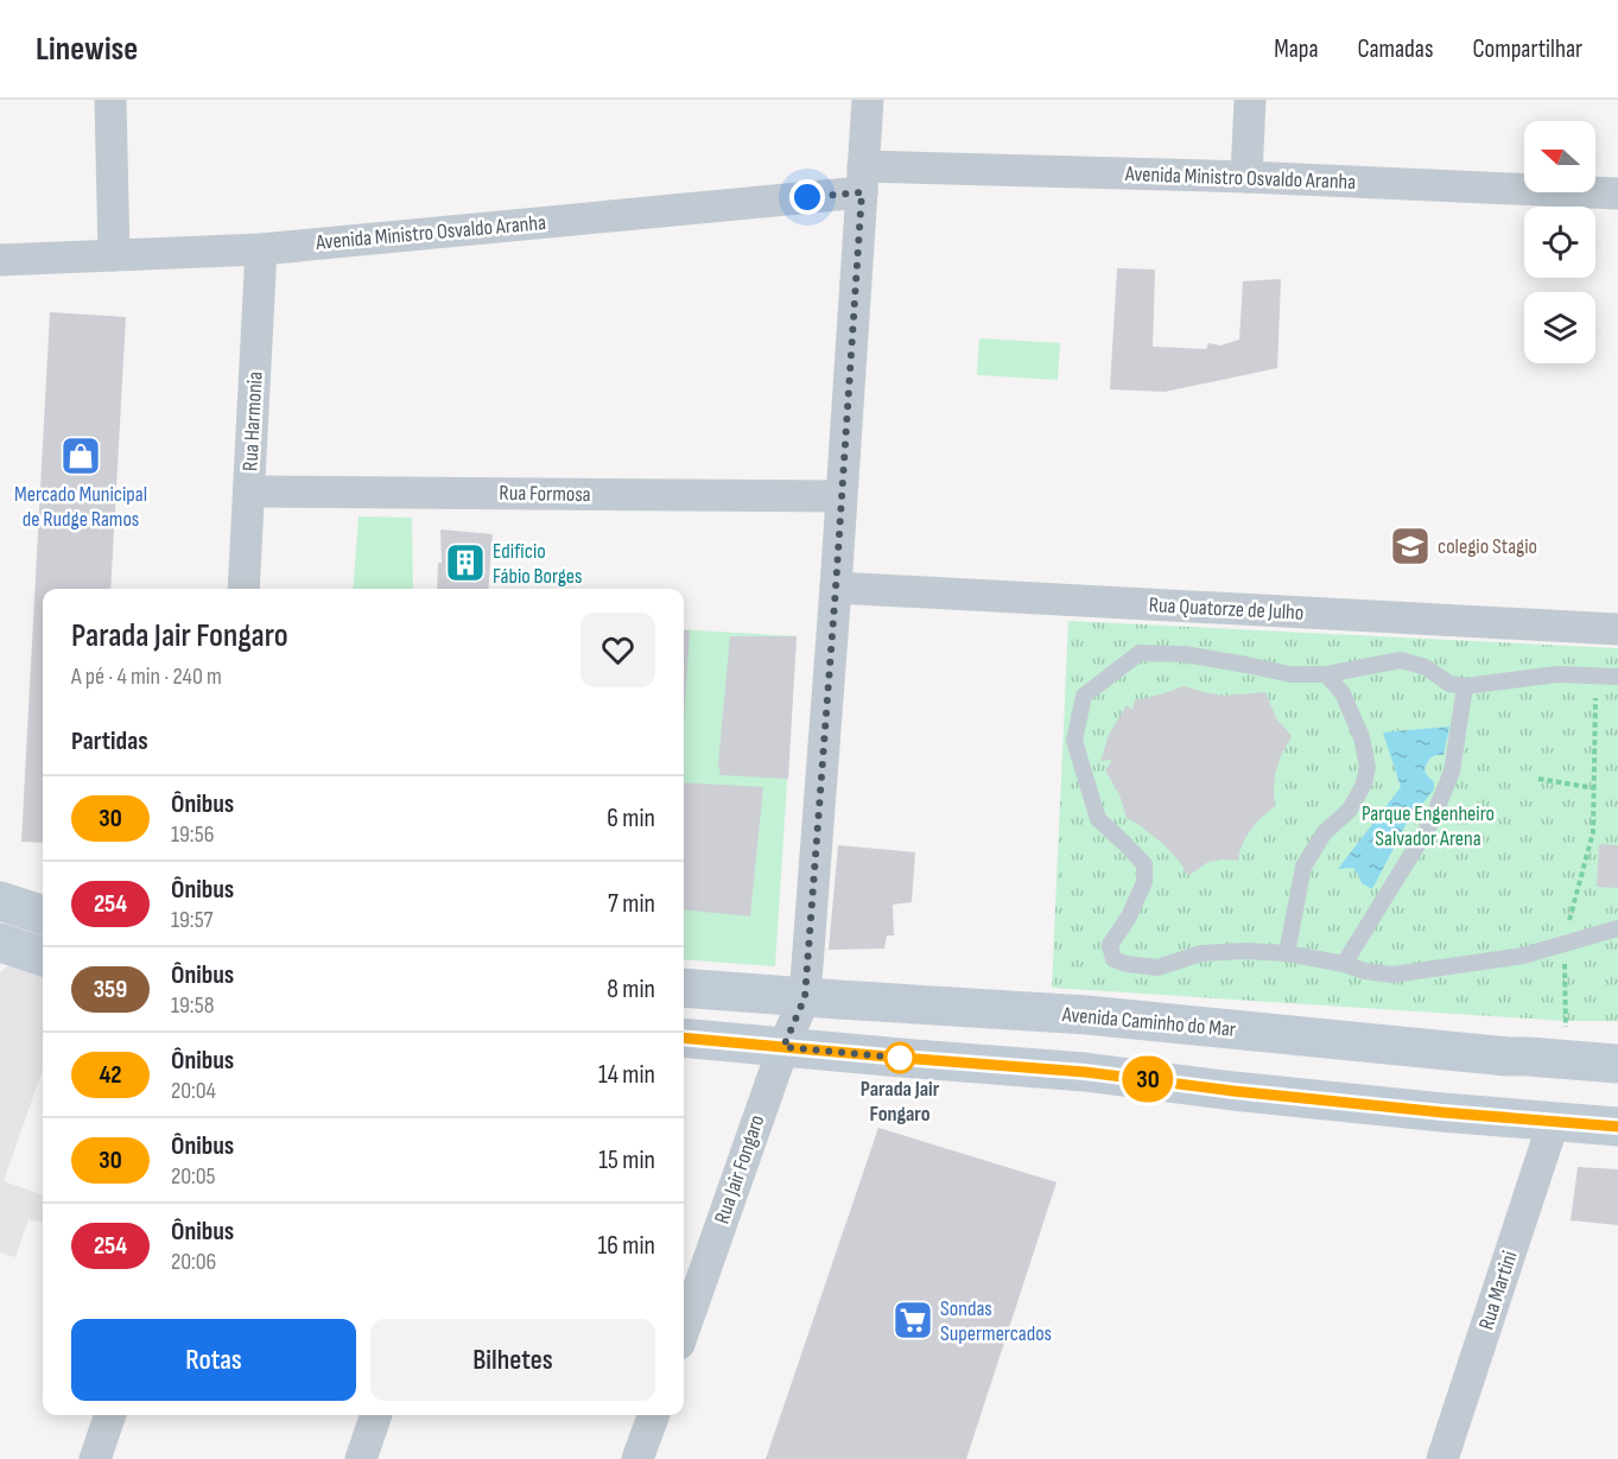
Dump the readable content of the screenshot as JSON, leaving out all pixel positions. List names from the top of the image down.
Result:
{
  "streets": {
    "main road": ["Avenida Caminho do Mar"],
    "street": [
      "Avenida Ministro Osvaldo Aranha",
      "Rua Harmonia",
      "Rua Formosa",
      "Rua Quatorze de Julho",
      "Rua Jair Fongaro",
      "Rua Martini"
    ]
  },
  "crossings": [
    ["Avenida Ministro Osvaldo Aranha", "Rua Harmonia"],
    ["Avenida Ministro Osvaldo Aranha", "Rua Jair Fongaro"],
    ["Rua Harmonia", "Rua Formosa"],
    ["Rua Formosa", "Rua Jair Fongaro"],
    ["Rua Quatorze de Julho", "Rua Jair Fongaro"],
    ["Avenida Caminho do Mar", "Rua Jair Fongaro"]
  ],
  "parks": ["Parque Engenheiro Salvador Arena"],
  "places": {
    "shop": ["Mercado Municipal de Rudge Ramos"],
    "school or university": ["colegio Stagio"],
    "building": ["Edifício Fábio Borges"],
    "other": ["Parada Jair Fongaro"],
    "supermarket": ["Sondas Supermercados"]
  },
  "lines": ["bus line 30"],
  "north": "left",
  "page": {
    "header": "Linewise",
    "nav": ["Mapa", "Camadas", "Compartilhar"],
    "on_map": "30",
    "heading": [
      ["Parada Jair Fongaro", "A pé · 4 min · 240 m"],
      "Partidas"
    ],
    "list": [
      {
        "mark": "30",
        "name": "Ônibus",
        "note": "19:56",
        "value": "6 min"
      },
      {
        "mark": "254",
        "name": "Ônibus",
        "note": "19:57",
        "value": "7 min"
      },
      {
        "mark": "359",
        "name": "Ônibus",
        "note": "19:58",
        "value": "8 min"
      },
      {
        "mark": "42",
        "name": "Ônibus",
        "note": "20:04",
        "value": "14 min"
      },
      {
        "mark": "30",
        "name": "Ônibus",
        "note": "20:05",
        "value": "15 min"
      },
      {
        "mark": "254",
        "name": "Ônibus",
        "note": "20:06",
        "value": "16 min"
      }
    ],
    "buttons": ["Rotas", "Bilhetes"]
  }
}
